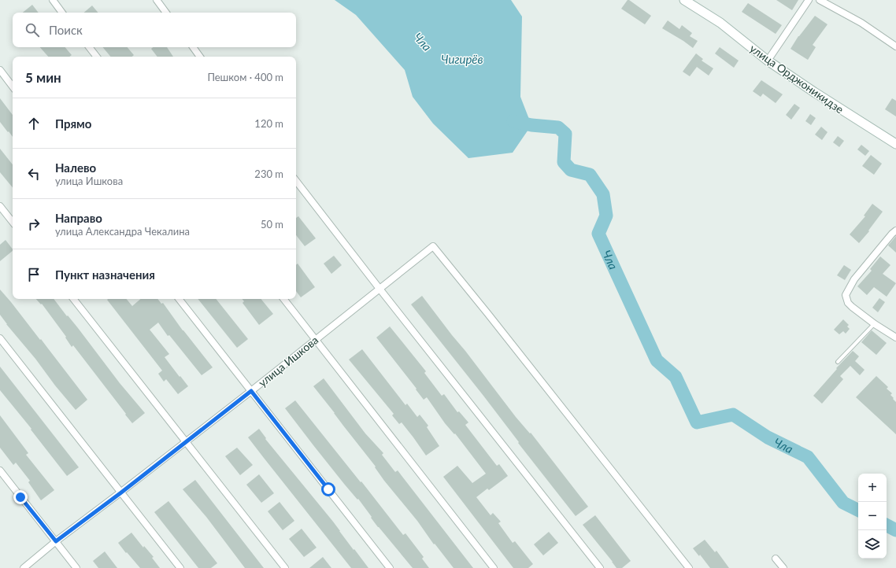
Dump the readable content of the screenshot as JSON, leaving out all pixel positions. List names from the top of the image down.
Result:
{
  "streets": {
    "street": ["улица Орджоникидзе", "улица Ишкова"]
  },
  "water": ["Чла", "Чигирёв"],
  "page": {
    "search": "Поиск",
    "heading": ["5 мин", "Пешком · 400 m"],
    "list": [
      ["Прямо", "120 m"],
      ["Налево", "улица Ишкова", "230 m"],
      ["Направо", "улица Александра Чекалина", "50 m"],
      "Пункт назначения"
    ],
    "map_buttons": ["+", "−"]
  }
}
